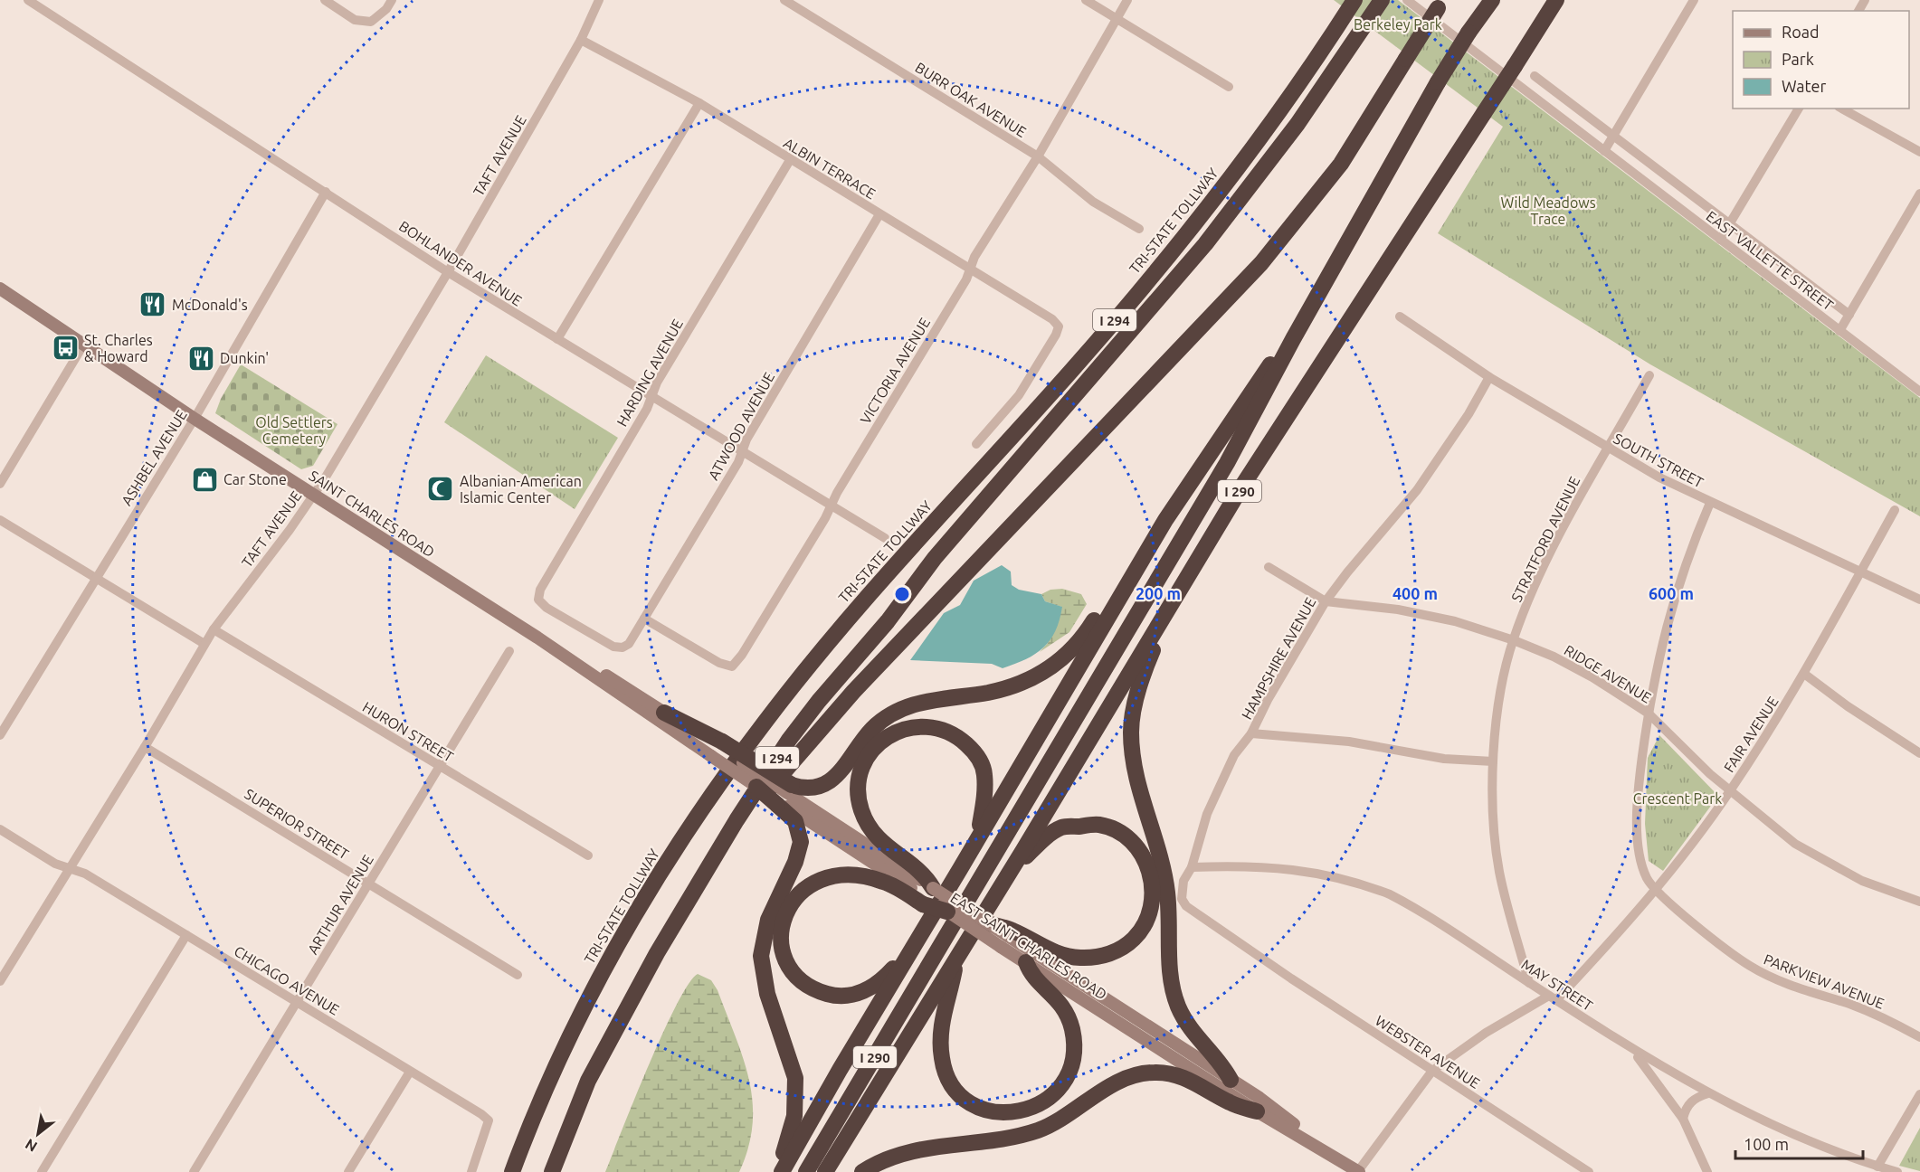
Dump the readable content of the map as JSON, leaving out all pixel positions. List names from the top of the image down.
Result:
{
  "streets": {
    "highway": ["TRI-STATE TOLLWAY", "I 294", "I 290"],
    "main road": ["SAINT CHARLES ROAD", "EAST SAINT CHARLES ROAD"],
    "street": [
      "BURR OAK AVENUE",
      "TAFT AVENUE",
      "ALBIN TERRACE",
      "EAST VALLETTE STREET",
      "BOHLANDER AVENUE",
      "VICTORIA AVENUE",
      "HARDING AVENUE",
      "ATWOOD AVENUE",
      "ASHBEL AVENUE",
      "SOUTH STREET",
      "STRATFORD AVENUE",
      "HAMPSHIRE AVENUE",
      "RIDGE AVENUE",
      "HURON STREET",
      "FAIR AVENUE",
      "SUPERIOR STREET",
      "ARTHUR AVENUE",
      "CHICAGO AVENUE",
      "PARKVIEW AVENUE",
      "MAY STREET",
      "WEBSTER AVENUE"
    ]
  },
  "crossings": [
    ["BURR OAK AVENUE", "VICTORIA AVENUE"],
    ["TAFT AVENUE", "ALBIN TERRACE"],
    ["TAFT AVENUE", "BOHLANDER AVENUE"],
    ["TAFT AVENUE", "SAINT CHARLES ROAD"],
    ["TAFT AVENUE", "HURON STREET"],
    ["TAFT AVENUE", "SUPERIOR STREET"],
    ["TAFT AVENUE", "CHICAGO AVENUE"],
    ["ALBIN TERRACE", "VICTORIA AVENUE"],
    ["ALBIN TERRACE", "HARDING AVENUE"],
    ["ALBIN TERRACE", "ATWOOD AVENUE"],
    ["BOHLANDER AVENUE", "VICTORIA AVENUE"],
    ["BOHLANDER AVENUE", "HARDING AVENUE"],
    ["BOHLANDER AVENUE", "ATWOOD AVENUE"],
    ["BOHLANDER AVENUE", "ASHBEL AVENUE"],
    ["VICTORIA AVENUE", "ATWOOD AVENUE"],
    ["HARDING AVENUE", "ATWOOD AVENUE"],
    ["ASHBEL AVENUE", "SAINT CHARLES ROAD"],
    ["SOUTH STREET", "STRATFORD AVENUE"],
    ["SOUTH STREET", "HAMPSHIRE AVENUE"],
    ["SOUTH STREET", "FAIR AVENUE"],
    ["SOUTH STREET", "PARKVIEW AVENUE"],
    ["STRATFORD AVENUE", "RIDGE AVENUE"],
    ["STRATFORD AVENUE", "MAY STREET"],
    ["HAMPSHIRE AVENUE", "RIDGE AVENUE"],
    ["HAMPSHIRE AVENUE", "MAY STREET"],
    ["HAMPSHIRE AVENUE", "WEBSTER AVENUE"],
    ["RIDGE AVENUE", "FAIR AVENUE"],
    ["RIDGE AVENUE", "PARKVIEW AVENUE"],
    ["HURON STREET", "ARTHUR AVENUE"],
    ["FAIR AVENUE", "EAST SAINT CHARLES ROAD"],
    ["FAIR AVENUE", "PARKVIEW AVENUE"],
    ["FAIR AVENUE", "MAY STREET"],
    ["FAIR AVENUE", "WEBSTER AVENUE"],
    ["SUPERIOR STREET", "ARTHUR AVENUE"],
    ["ARTHUR AVENUE", "CHICAGO AVENUE"]
  ],
  "parks": [
    "Berkeley Park",
    "Wild Meadows Trace",
    "Old Settlers Cemetery",
    "Crescent Park"
  ],
  "places": {
    "restaurant": ["McDonald's", "Dunkin'"],
    "bus stop": ["St. Charles & Howard"],
    "shop": ["Car Stone"],
    "mosque": ["Albanian-American Islamic Center"]
  },
  "legend": ["Road", "Park", "Water"],
  "scale_bar": "100 m",
  "north": "bottom left",
  "rings": ["200 m", "400 m", "600 m"]
}
